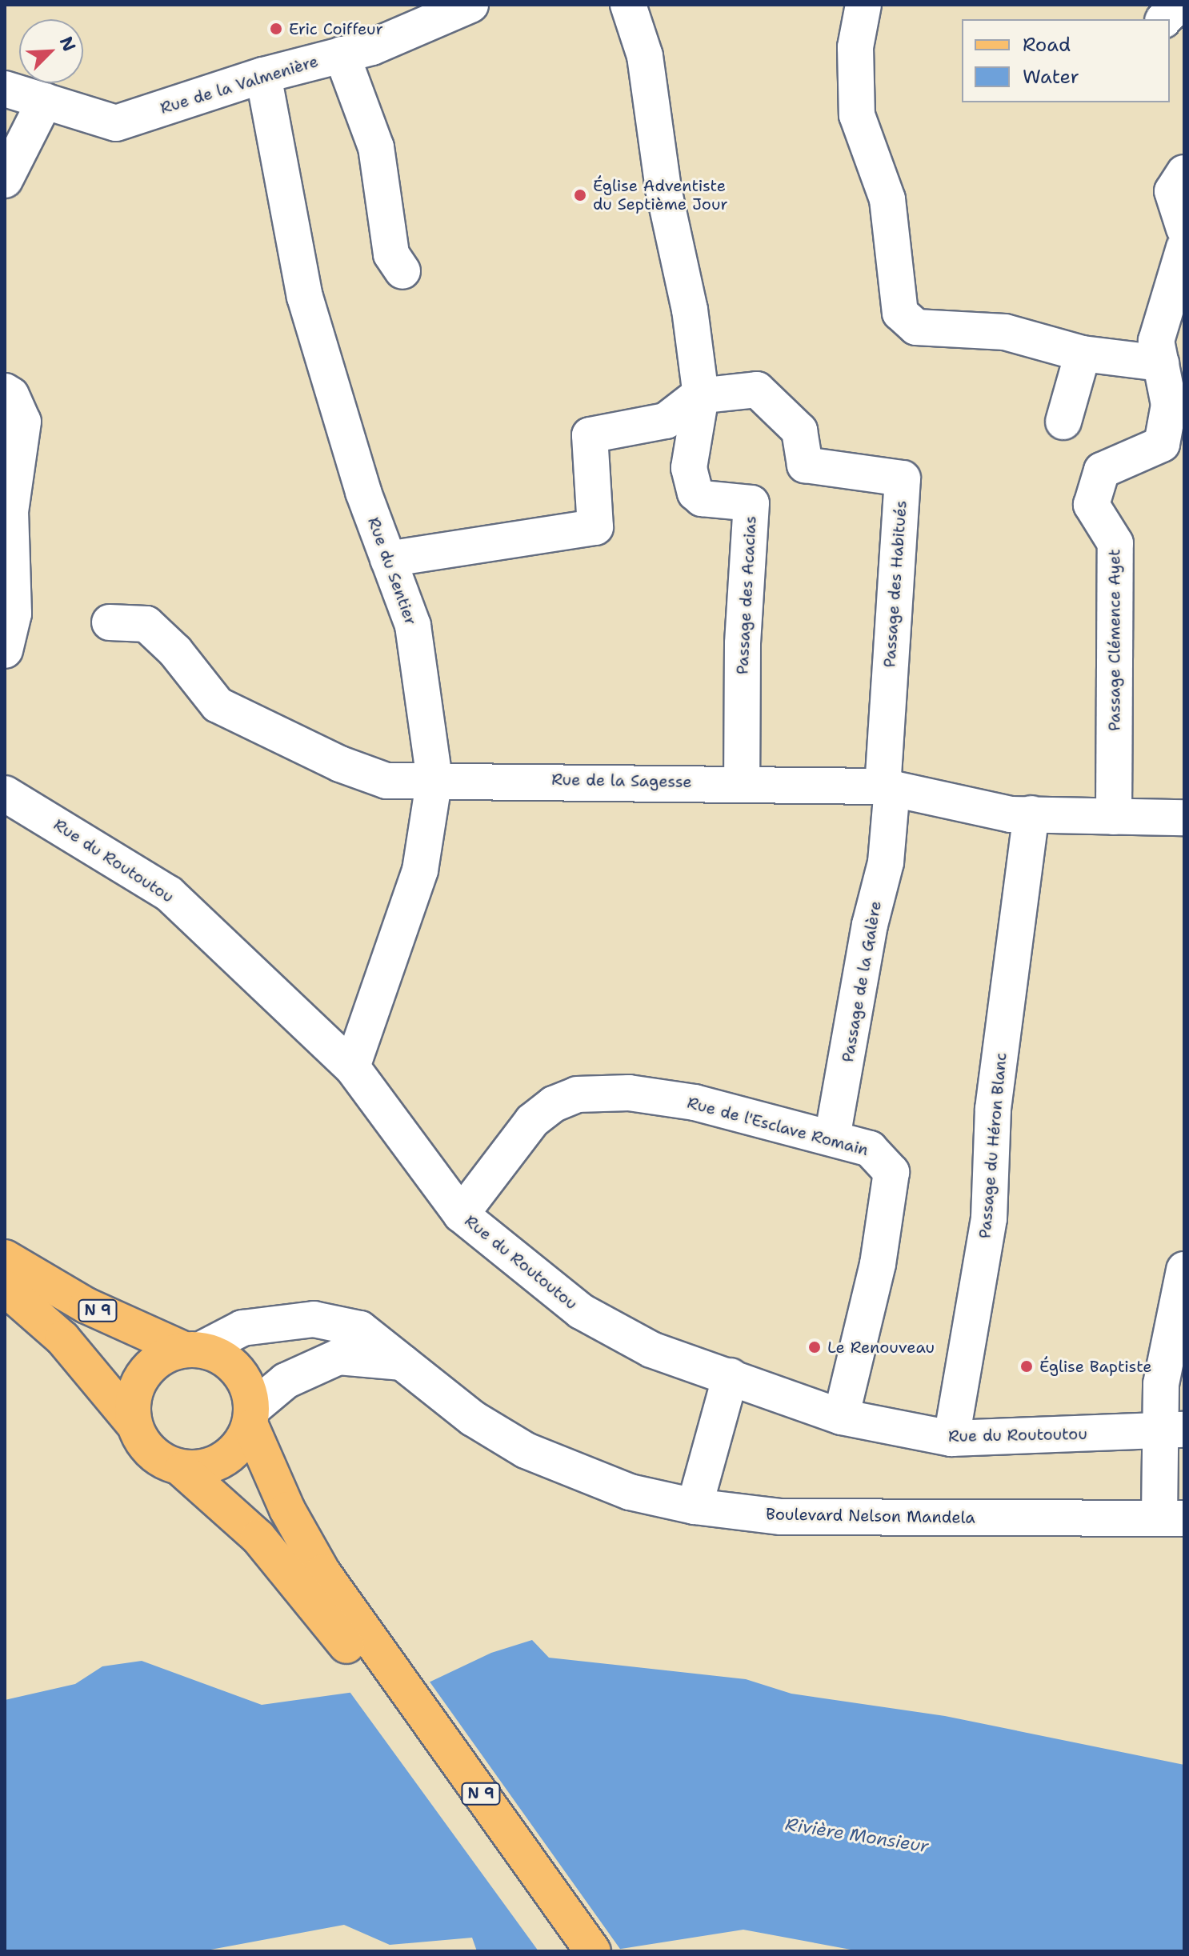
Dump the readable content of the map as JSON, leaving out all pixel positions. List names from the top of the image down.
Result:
{
  "streets": {
    "main road": ["N 9"],
    "street": [
      "Rue de la Valmenière",
      "Rue du Sentier",
      "Passage des Habitués",
      "Passage des Acacias",
      "Passage Clémence Ayet",
      "Rue de la Sagesse",
      "Rue du Routoutou",
      "Passage de la Galère",
      "Rue de l'Esclave Romain",
      "Passage du Héron Blanc",
      "Boulevard Nelson Mandela"
    ]
  },
  "crossings": [
    ["Rue de la Valmenière", "Rue du Sentier"],
    ["Rue du Sentier", "Passage des Habitués"],
    ["Rue du Sentier", "Rue de la Sagesse"],
    ["Rue du Sentier", "Rue du Routoutou"],
    ["Passage des Habitués", "Passage des Acacias"],
    ["Passage des Habitués", "Rue de la Sagesse"],
    ["Passage des Habitués", "Passage de la Galère"],
    ["Passage des Acacias", "Rue de la Sagesse"],
    ["Passage Clémence Ayet", "Rue de la Sagesse"],
    ["Rue de la Sagesse", "Passage de la Galère"],
    ["Rue de la Sagesse", "Passage du Héron Blanc"],
    ["Rue du Routoutou", "Rue de l'Esclave Romain"],
    ["Rue du Routoutou", "Passage du Héron Blanc"],
    ["Passage de la Galère", "Rue de l'Esclave Romain"],
    ["N 9", "Boulevard Nelson Mandela"]
  ],
  "water": ["Rivière Monsieur"],
  "places": [
    "Eric Coiffeur",
    "Église Adventiste du Septième Jour",
    "Le Renouveau",
    "Église Baptiste"
  ],
  "legend": ["Road", "Water"],
  "north": "top right"
}
